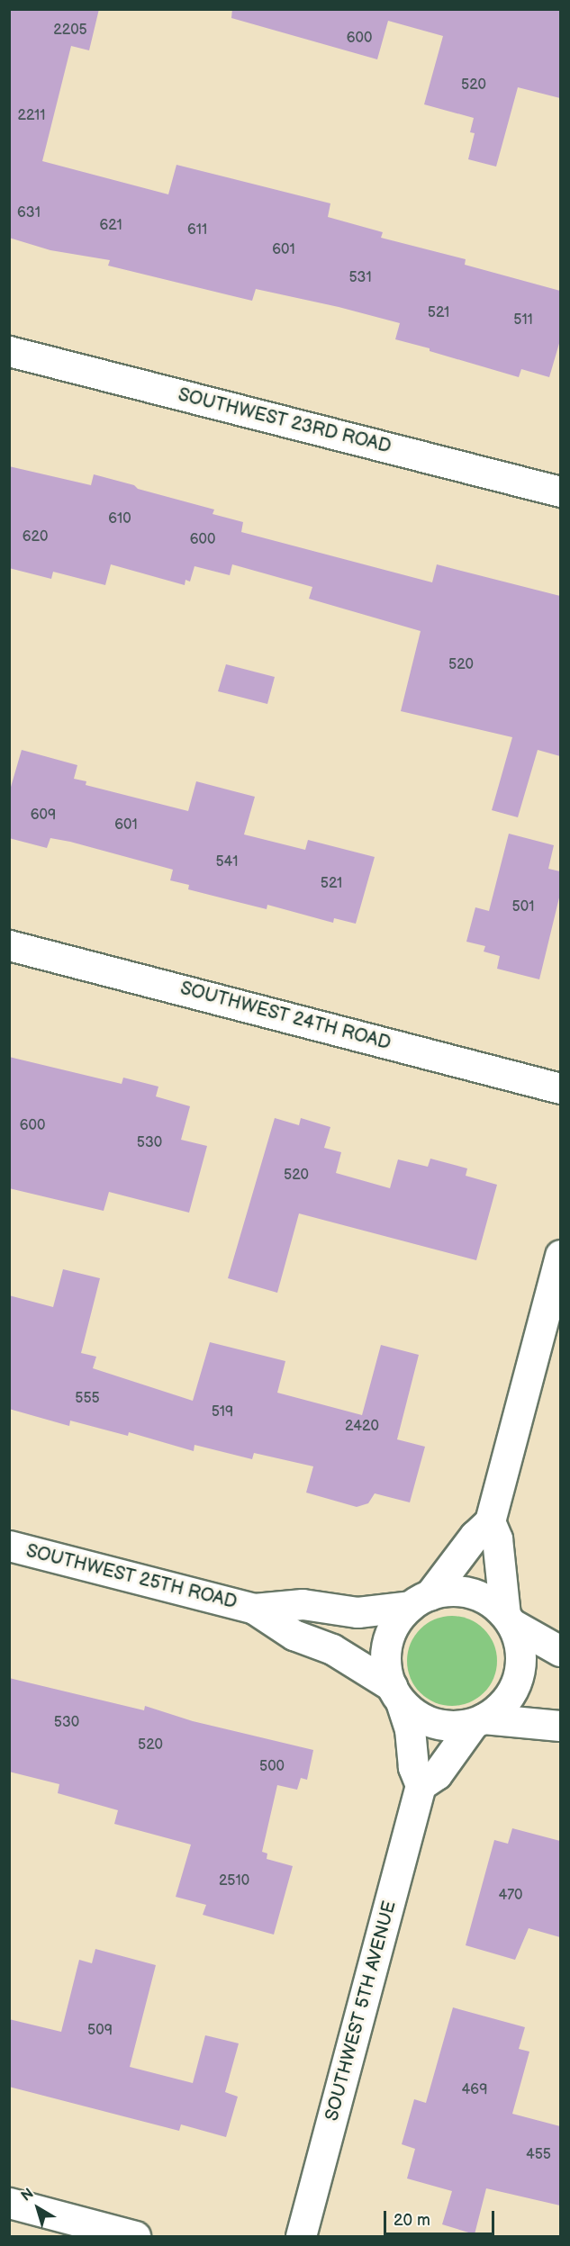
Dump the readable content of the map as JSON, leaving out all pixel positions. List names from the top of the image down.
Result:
{
  "streets": {
    "street": [
      "SOUTHWEST 23RD ROAD",
      "SOUTHWEST 24TH ROAD",
      "SOUTHWEST 25TH ROAD",
      "SOUTHWEST 5TH AVENUE"
    ]
  },
  "house_numbers": [
    "2205",
    "600",
    "520",
    "2211",
    "631",
    "621",
    "611",
    "601",
    "531",
    "521",
    "511",
    "610",
    "620",
    "600",
    "520",
    "609",
    "601",
    "541",
    "521",
    "501",
    "600",
    "530",
    "520",
    "555",
    "519",
    "2420",
    "530",
    "520",
    "500",
    "2510",
    "470",
    "509",
    "469",
    "455"
  ],
  "scale_bar": "20 m",
  "north": "top left"
}
